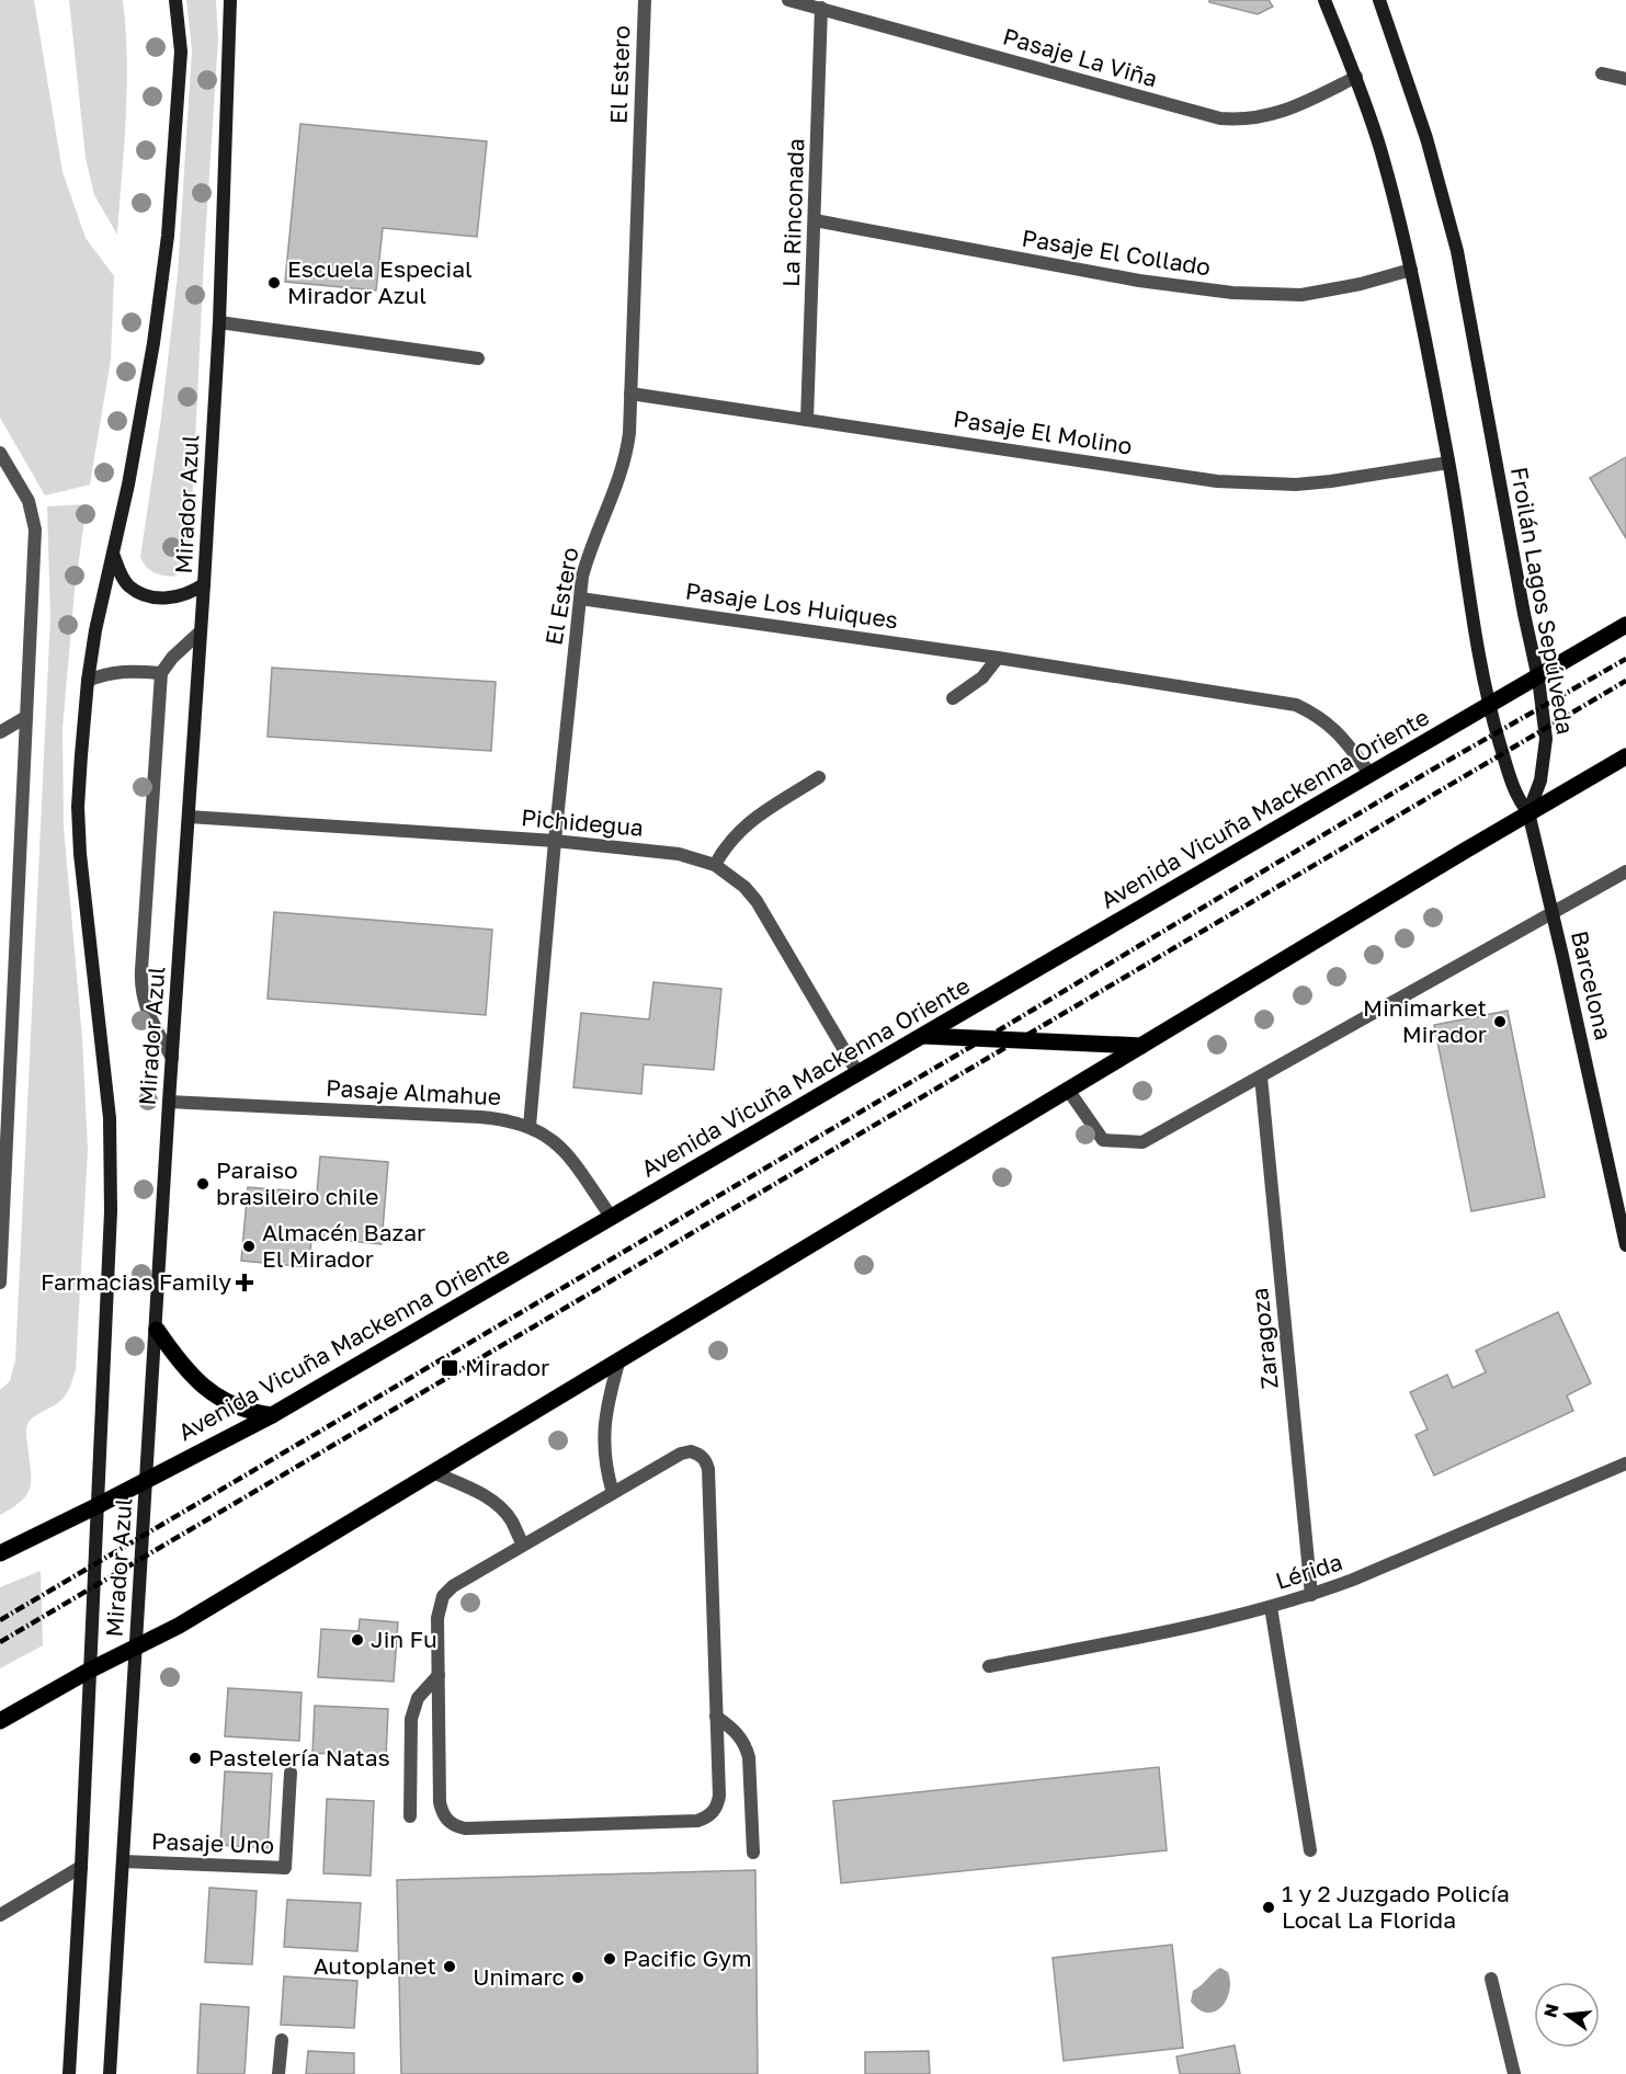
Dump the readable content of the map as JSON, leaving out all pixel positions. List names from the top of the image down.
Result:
{
  "streets": {
    "main road": [
      "Mirador Azul",
      "Froilán Lagos Sepúlveda",
      "Avenida Vicuña Mackenna Oriente",
      "Barcelona"
    ],
    "street": [
      "Pasaje La Viña",
      "El Estero",
      "La Rinconada",
      "Pasaje El Collado",
      "Pasaje El Molino",
      "Pasaje Los Huiques",
      "Pichidegua",
      "Pasaje Almahue",
      "Zaragoza",
      "Lérida",
      "Pasaje Uno"
    ]
  },
  "crossings": [
    ["Pasaje La Viña", "La Rinconada"],
    ["El Estero", "Pasaje El Molino"],
    ["El Estero", "Pasaje Los Huiques"],
    ["El Estero", "Pichidegua"],
    ["El Estero", "Pasaje Almahue"],
    ["La Rinconada", "Pasaje El Collado"],
    ["La Rinconada", "Pasaje El Molino"],
    ["Mirador Azul", "Avenida Vicuña Mackenna Oriente"],
    ["Mirador Azul", "Pichidegua"],
    ["Mirador Azul", "Pasaje Almahue"],
    ["Mirador Azul", "Pasaje Uno"],
    ["Froilán Lagos Sepúlveda", "Avenida Vicuña Mackenna Oriente"],
    ["Froilán Lagos Sepúlveda", "Barcelona"],
    ["Pasaje Los Huiques", "Avenida Vicuña Mackenna Oriente"],
    ["Avenida Vicuña Mackenna Oriente", "Pichidegua"],
    ["Avenida Vicuña Mackenna Oriente", "Pasaje Almahue"],
    ["Zaragoza", "Lérida"]
  ],
  "places": {
    "other": [
      "Escuela Especial Mirador Azul",
      "Minimarket Mirador",
      "Paraiso brasileiro chile",
      "Almacén Bazar El Mirador",
      "Jin Fu",
      "Pastelería Natas",
      "1 y 2 Juzgado Policía Local La Florida",
      "Pacific Gym",
      "Autoplanet",
      "Unimarc"
    ],
    "health": ["Farmacias Family"],
    "transit": ["Mirador"]
  },
  "north": "left"
}
